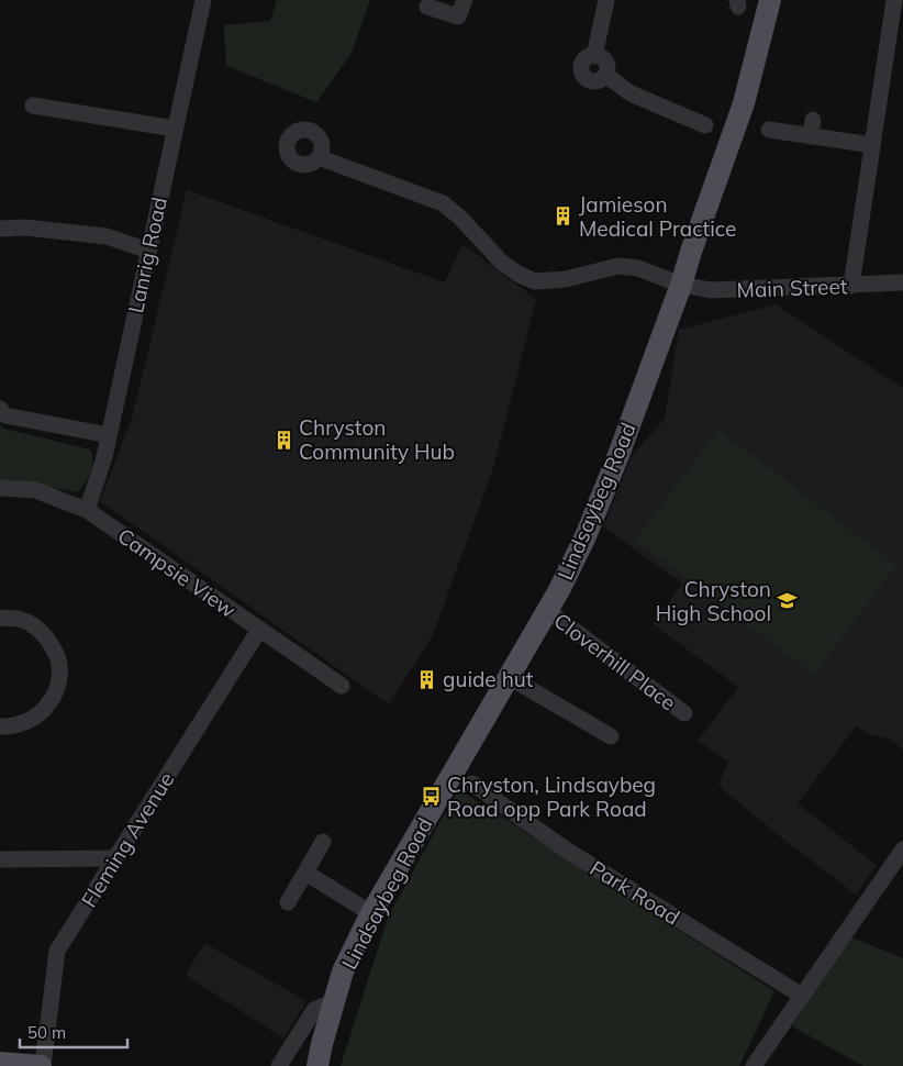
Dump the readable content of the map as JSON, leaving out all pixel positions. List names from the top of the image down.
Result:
{
  "streets": {
    "main road": ["Lindsaybeg Road"],
    "street": [
      "Lanrig Road",
      "Main Street",
      "Campsie View",
      "Cloverhill Place",
      "Fleming Avenue",
      "Park Road"
    ]
  },
  "crossings": [
    ["Lanrig Road", "Campsie View"],
    ["Main Street", "Lindsaybeg Road"],
    ["Lindsaybeg Road", "Cloverhill Place"],
    ["Campsie View", "Fleming Avenue"]
  ],
  "places": {
    "building": ["Jamieson Medical Practice", "Chryston Community Hub", "guide hut"],
    "school or university": ["Chryston High School"],
    "bus stop": ["Chryston, Lindsaybeg Road opp Park Road"]
  },
  "scale_bar": "50 m"
}
